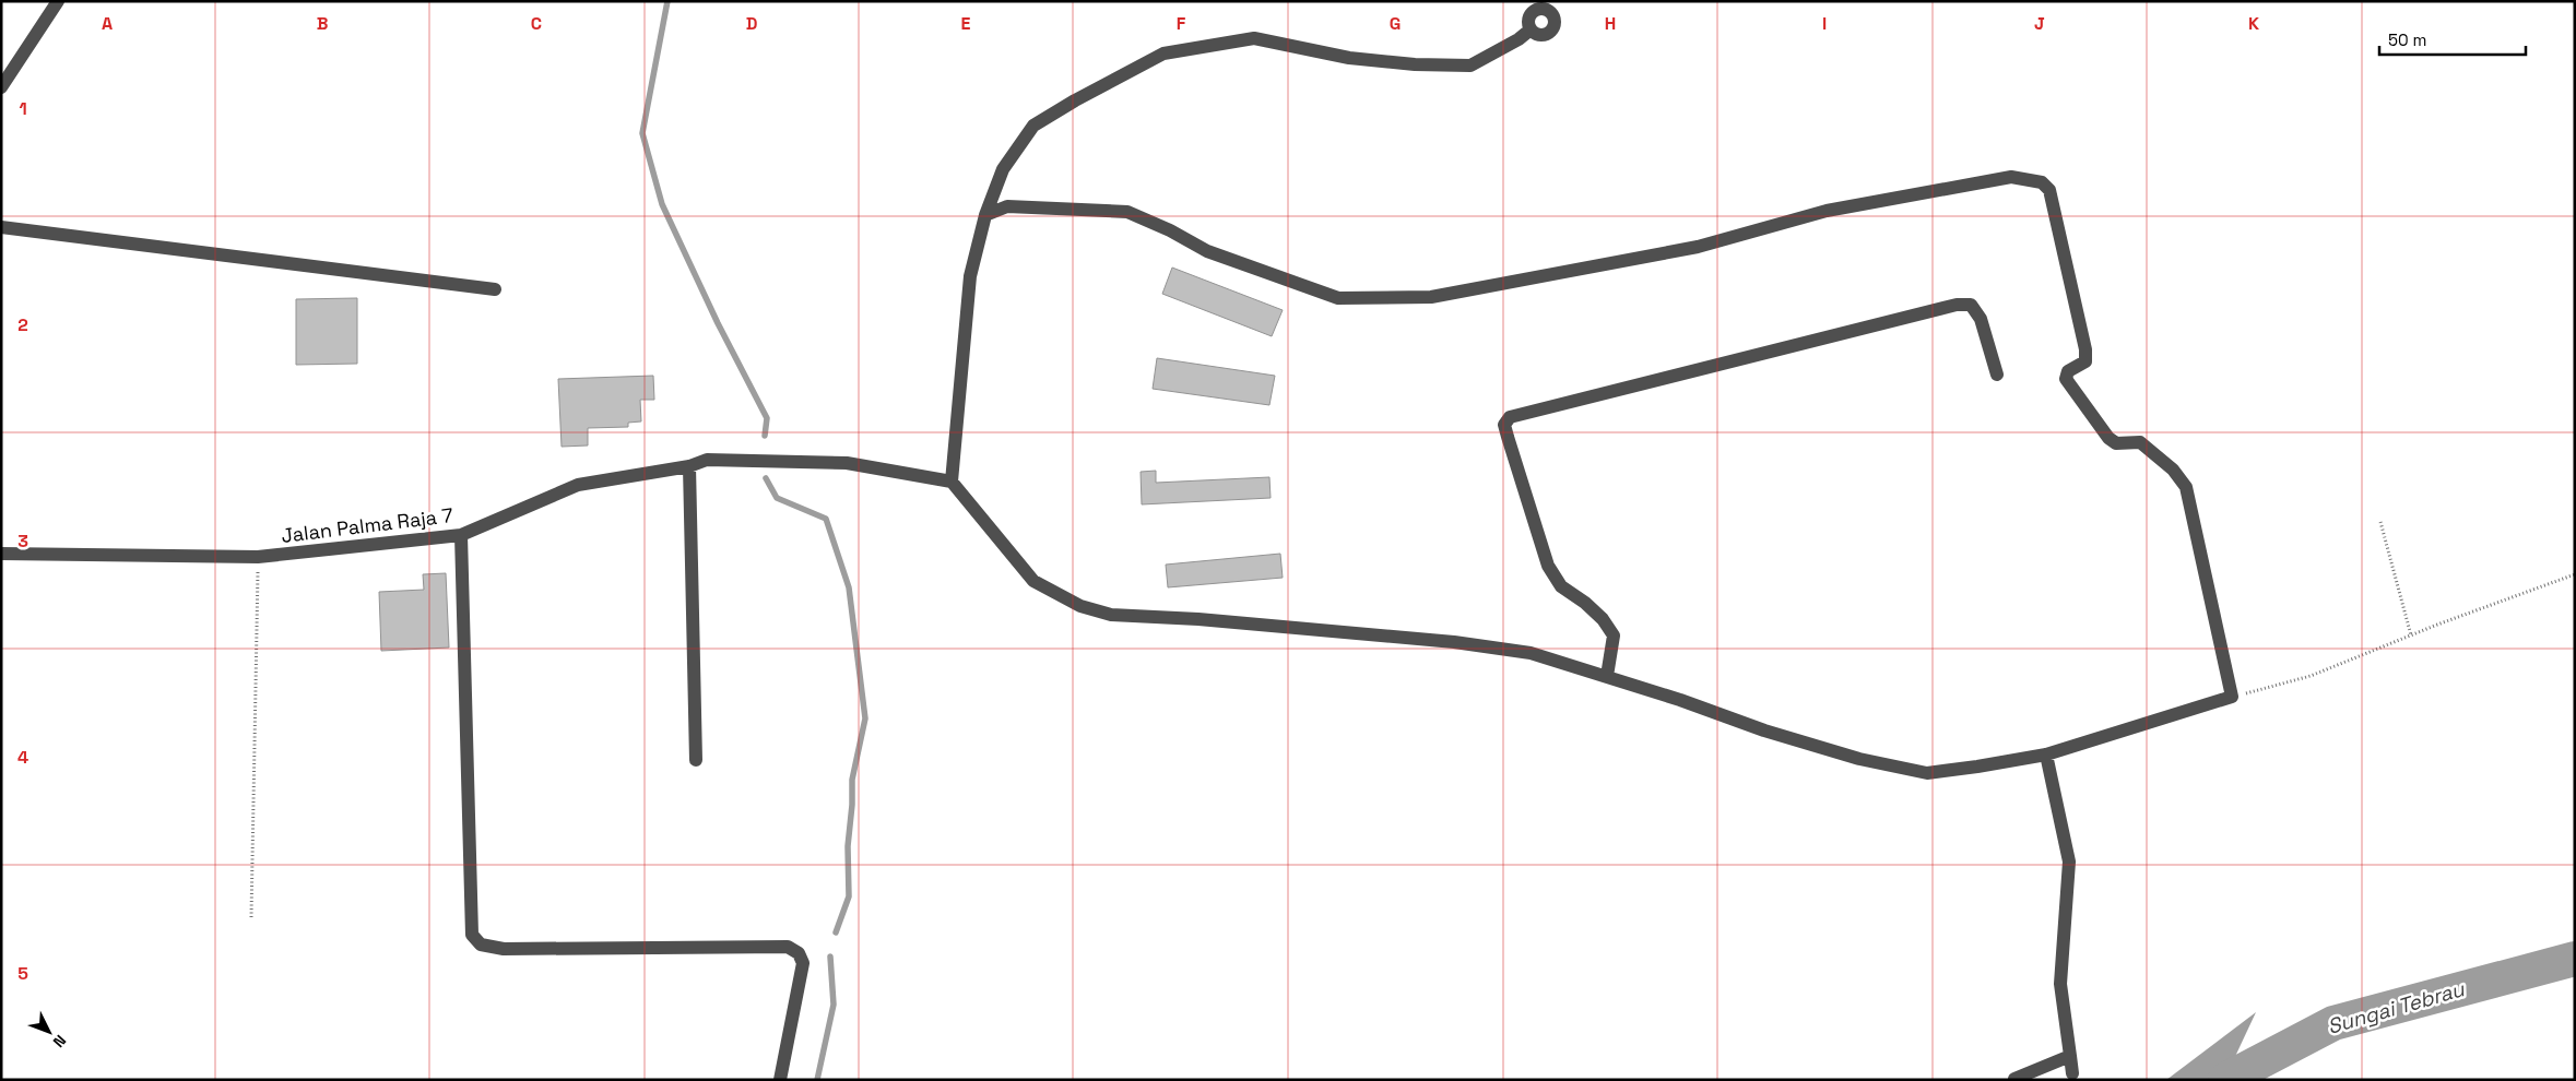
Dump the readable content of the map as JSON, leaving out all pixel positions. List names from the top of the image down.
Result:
{
  "streets": {
    "street": ["Jalan Palma Raja 7"]
  },
  "water": ["Sungai Tebrau"],
  "scale_bar": "50 m",
  "north": "bottom right",
  "grid": {
    "columns": [
      "A",
      "B",
      "C",
      "D",
      "E",
      "F",
      "G",
      "H",
      "I",
      "J",
      "K"
    ],
    "rows": [
      "1",
      "2",
      "3",
      "4",
      "5"
    ]
  }
}
